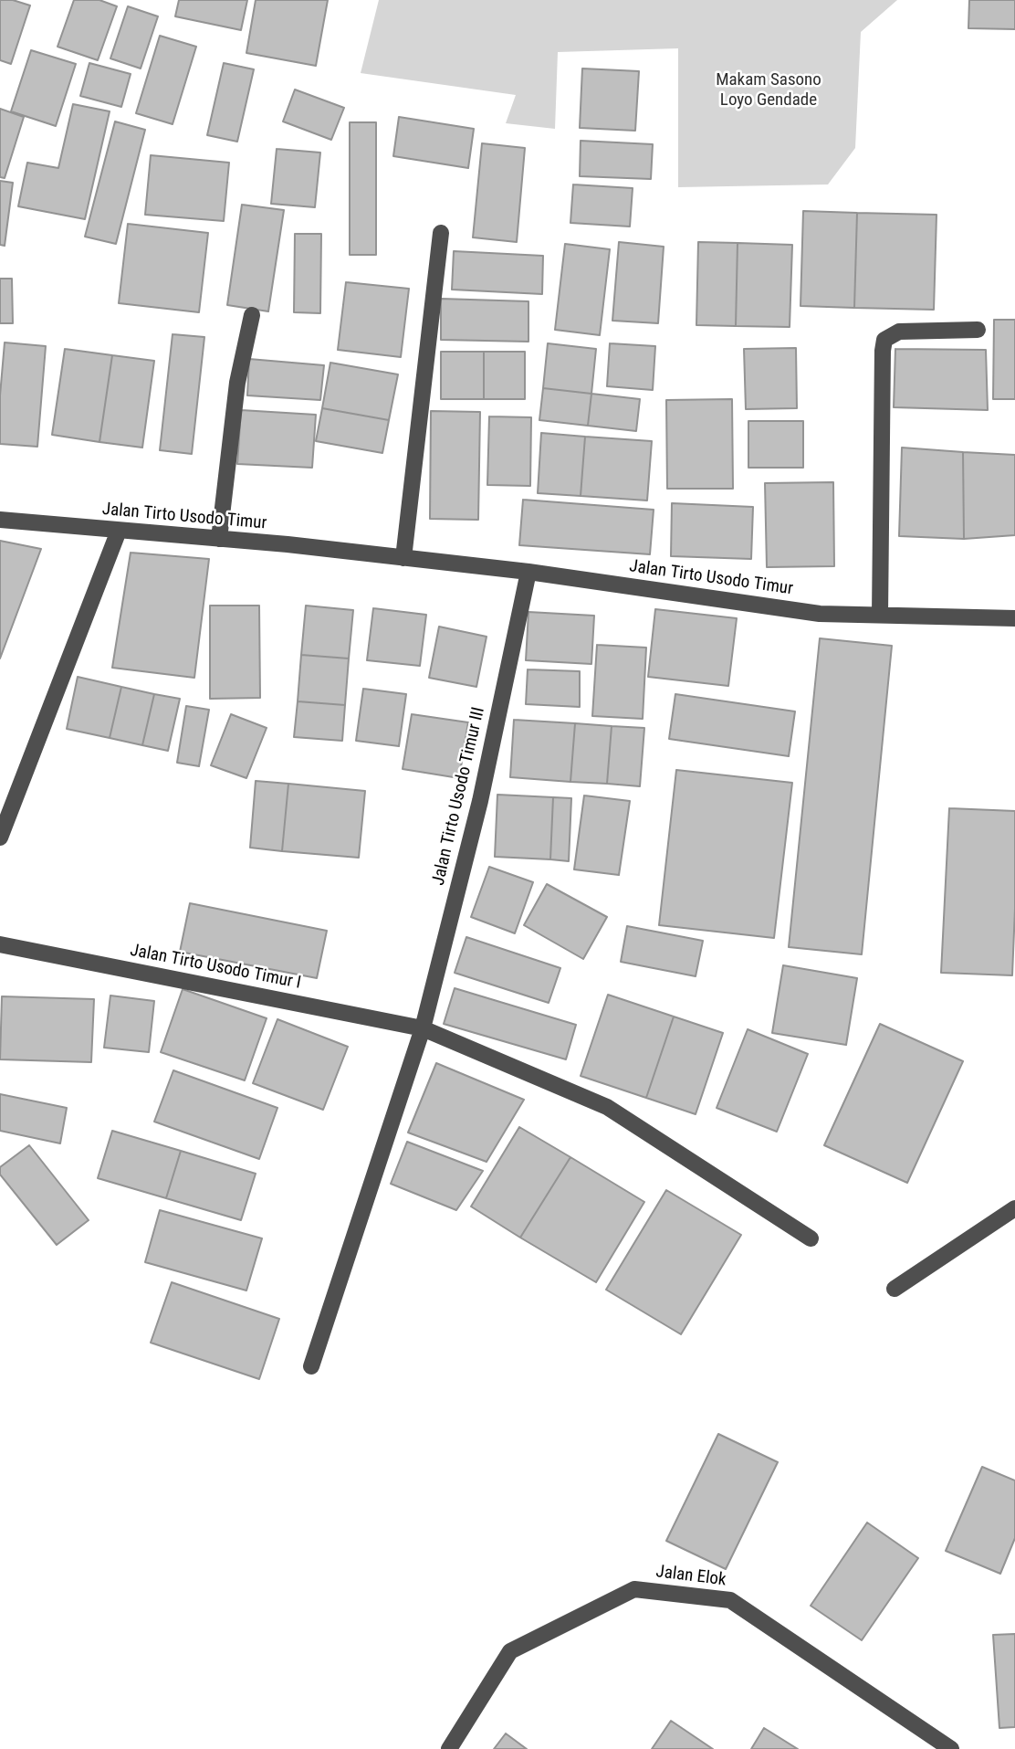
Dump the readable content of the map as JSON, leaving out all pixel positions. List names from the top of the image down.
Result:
{
  "streets": {
    "street": [
      "Jalan Tirto Usodo Timur",
      "Jalan Tirto Usodo Timur III",
      "Jalan Tirto Usodo Timur I",
      "Jalan Elok"
    ]
  },
  "crossings": [
    ["Jalan Tirto Usodo Timur", "Jalan Tirto Usodo Timur III"],
    ["Jalan Tirto Usodo Timur III", "Jalan Tirto Usodo Timur I"]
  ],
  "parks": ["Makam Sasono Loyo Gendade"]
}
